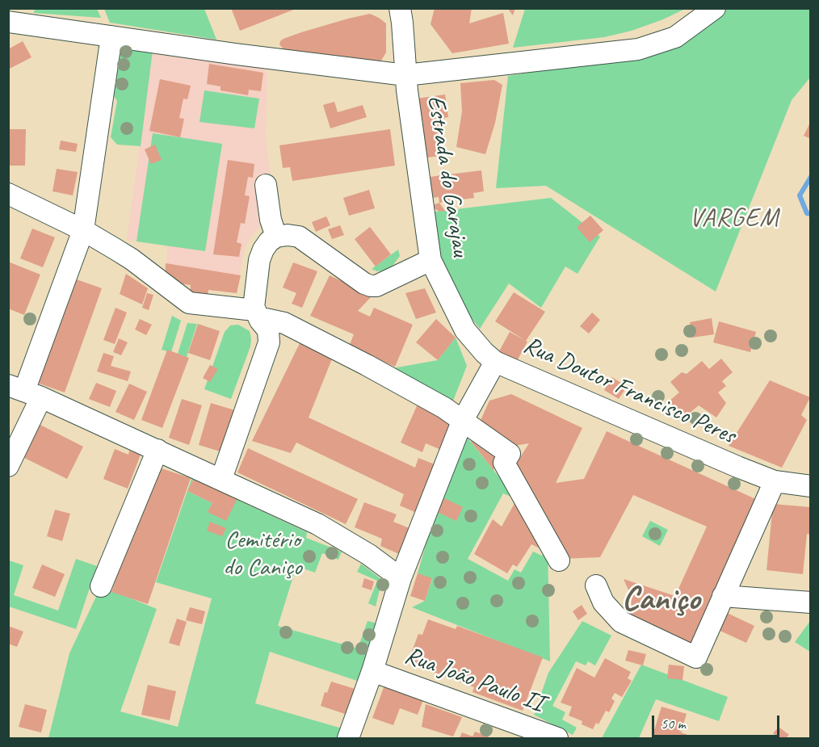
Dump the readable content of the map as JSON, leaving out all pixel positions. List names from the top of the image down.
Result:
{
  "streets": {
    "street": ["Estrada do Garajau", "Rua Doutor Francisco Peres", "Rua João Paulo II"]
  },
  "crossings": [
    ["Estrada do Garajau", "Rua Doutor Francisco Peres"],
    ["Rua Doutor Francisco Peres", "Rua João Paulo II"]
  ],
  "districts": ["VARGEM", "Caniço"],
  "parks": ["Cemitério do Caniço"],
  "scale_bar": "50 m"
}
